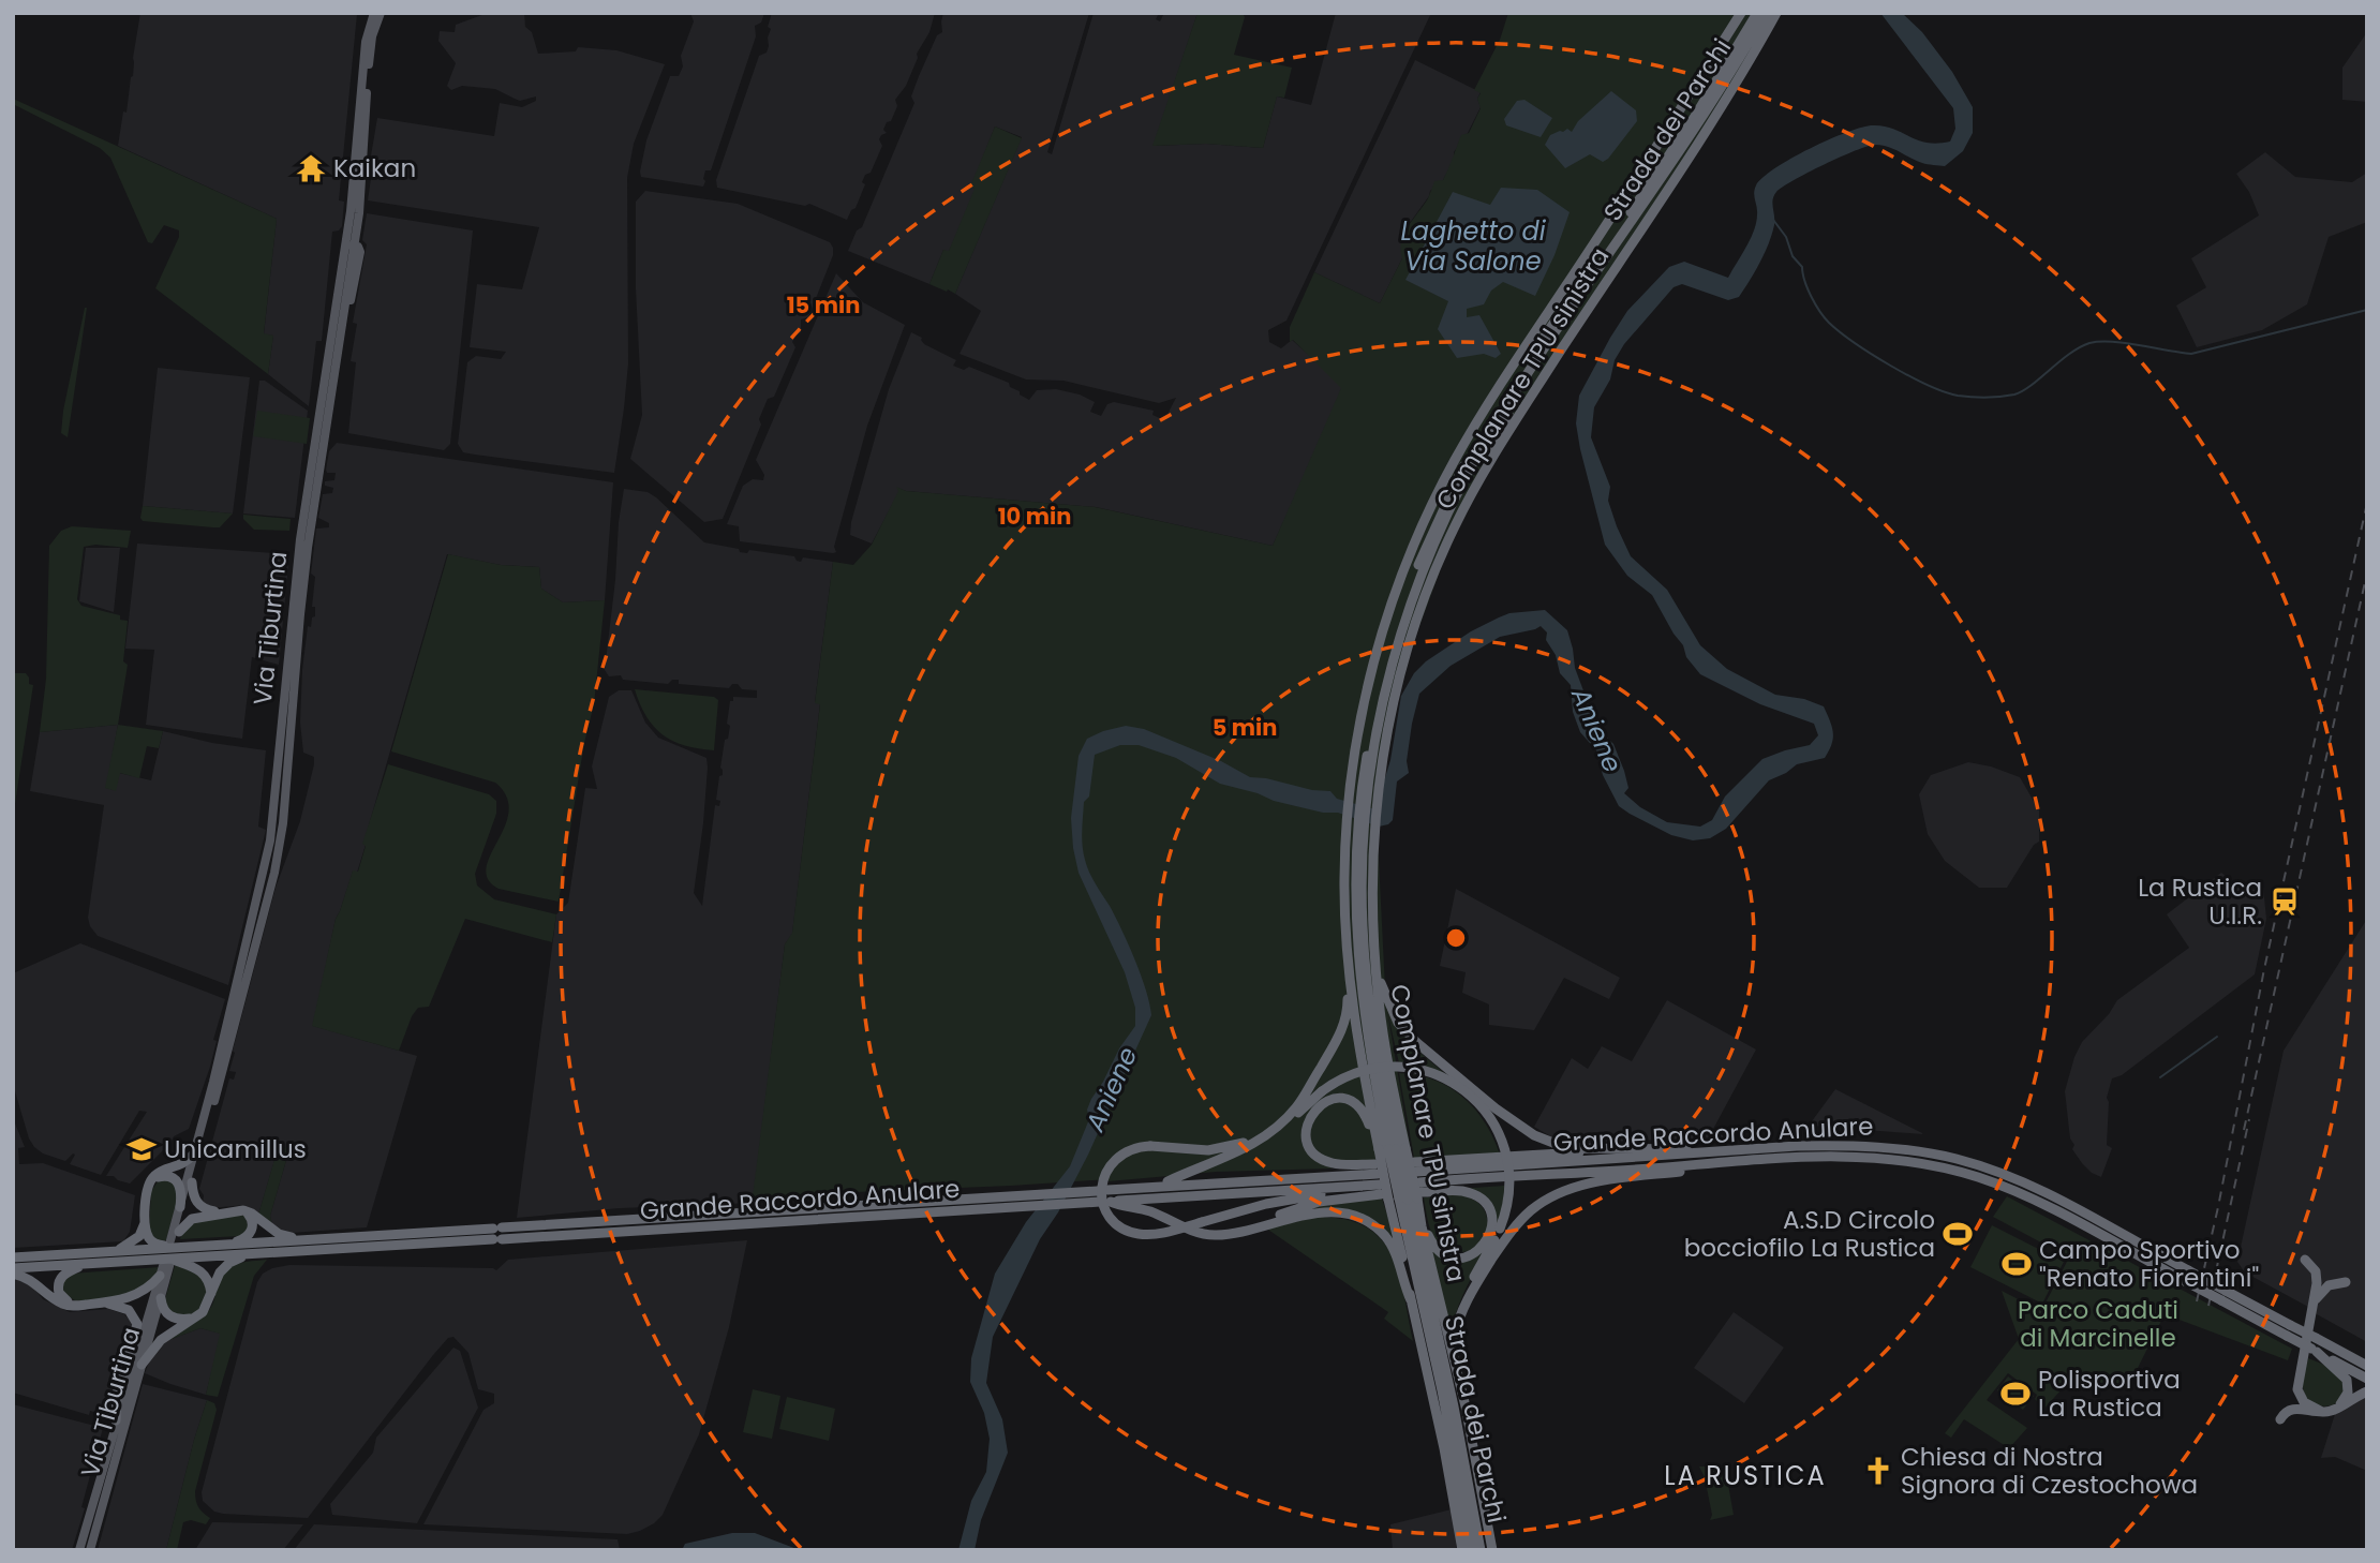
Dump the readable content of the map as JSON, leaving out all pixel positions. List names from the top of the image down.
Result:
{
  "streets": {
    "highway": ["Strada dei Parchi", "Complanare TPU sinistra", "Grande Raccordo Anulare"],
    "main road": ["Via Tiburtina"]
  },
  "crossings": [
    ["Strada dei Parchi", "Complanare TPU sinistra"],
    ["Strada dei Parchi", "Grande Raccordo Anulare"],
    ["Complanare TPU sinistra", "Grande Raccordo Anulare"],
    ["Via Tiburtina", "Grande Raccordo Anulare"]
  ],
  "districts": ["LA RUSTICA"],
  "water": ["Laghetto di Via Salone", "Aniene"],
  "parks": ["Parco Caduti di Marcinelle"],
  "places": {
    "temple": ["Kaikan"],
    "station": ["La Rustica U.I.R."],
    "school or university": ["Unicamillus"],
    "sports": ["A.S.D Circolo bocciofilo La Rustica", "Campo Sportivo \"Renato Fiorentini\"", "Polisportiva La Rustica"],
    "church": ["Chiesa di Nostra Signora di Czestochowa"]
  },
  "rings": ["15 min", "10 min", "5 min"]
}
